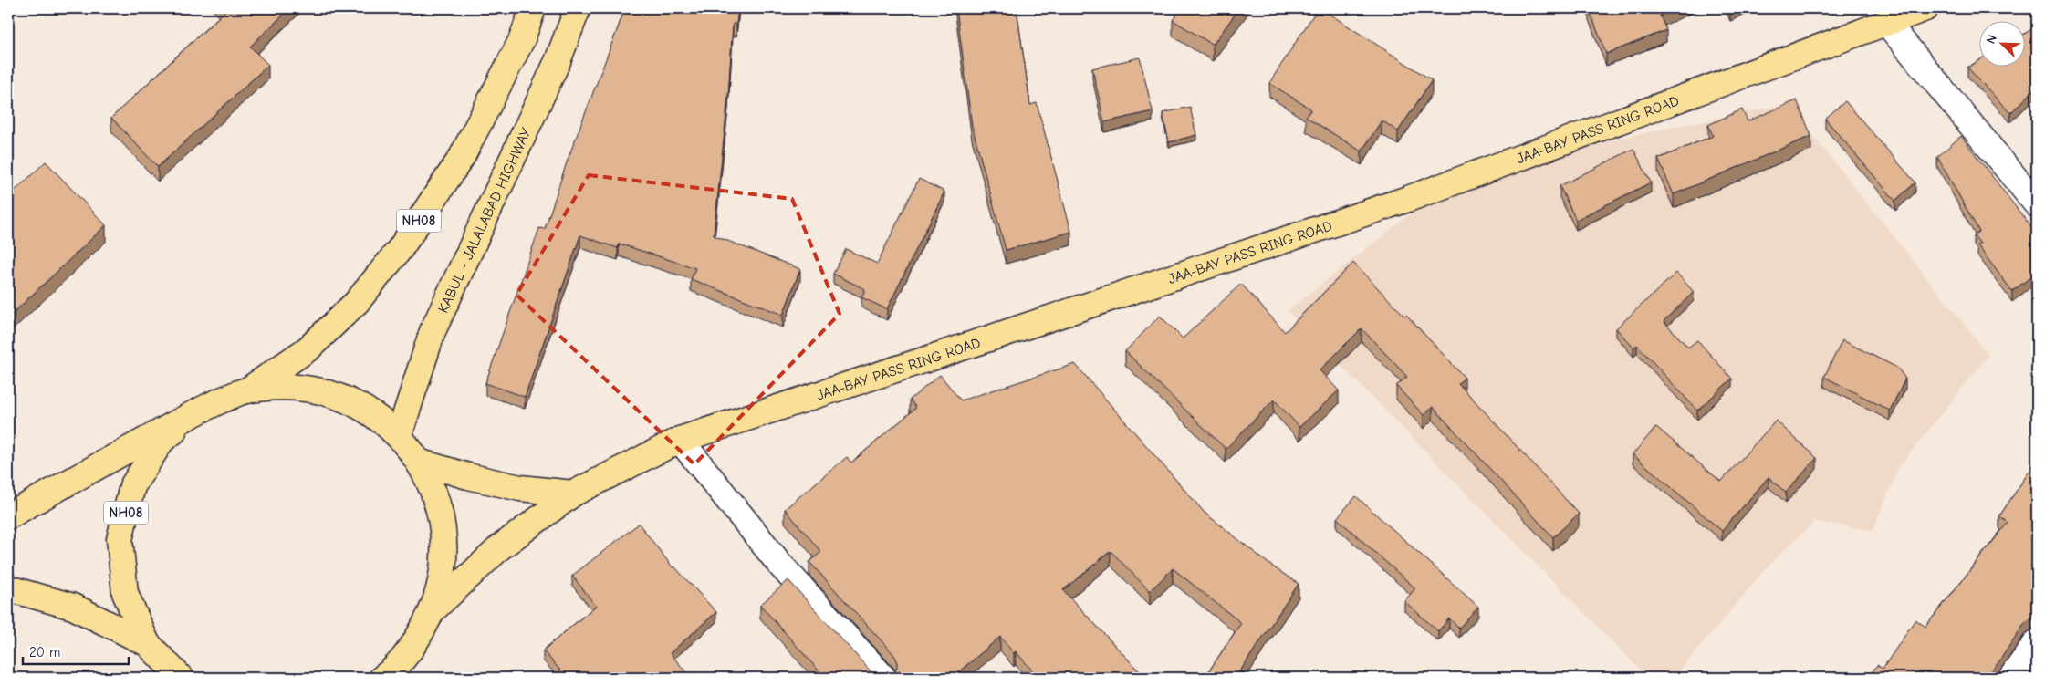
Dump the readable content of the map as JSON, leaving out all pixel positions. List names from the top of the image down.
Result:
{
  "streets": {
    "highway": ["JAA-BAY PASS RING ROAD", "KABUL - JALALABAD HIGHWAY", "NH08"]
  },
  "crossings": [
    ["JAA-BAY PASS RING ROAD", "NH08"],
    ["KABUL - JALALABAD HIGHWAY", "NH08"]
  ],
  "scale_bar": "20 m",
  "north": "top left"
}
